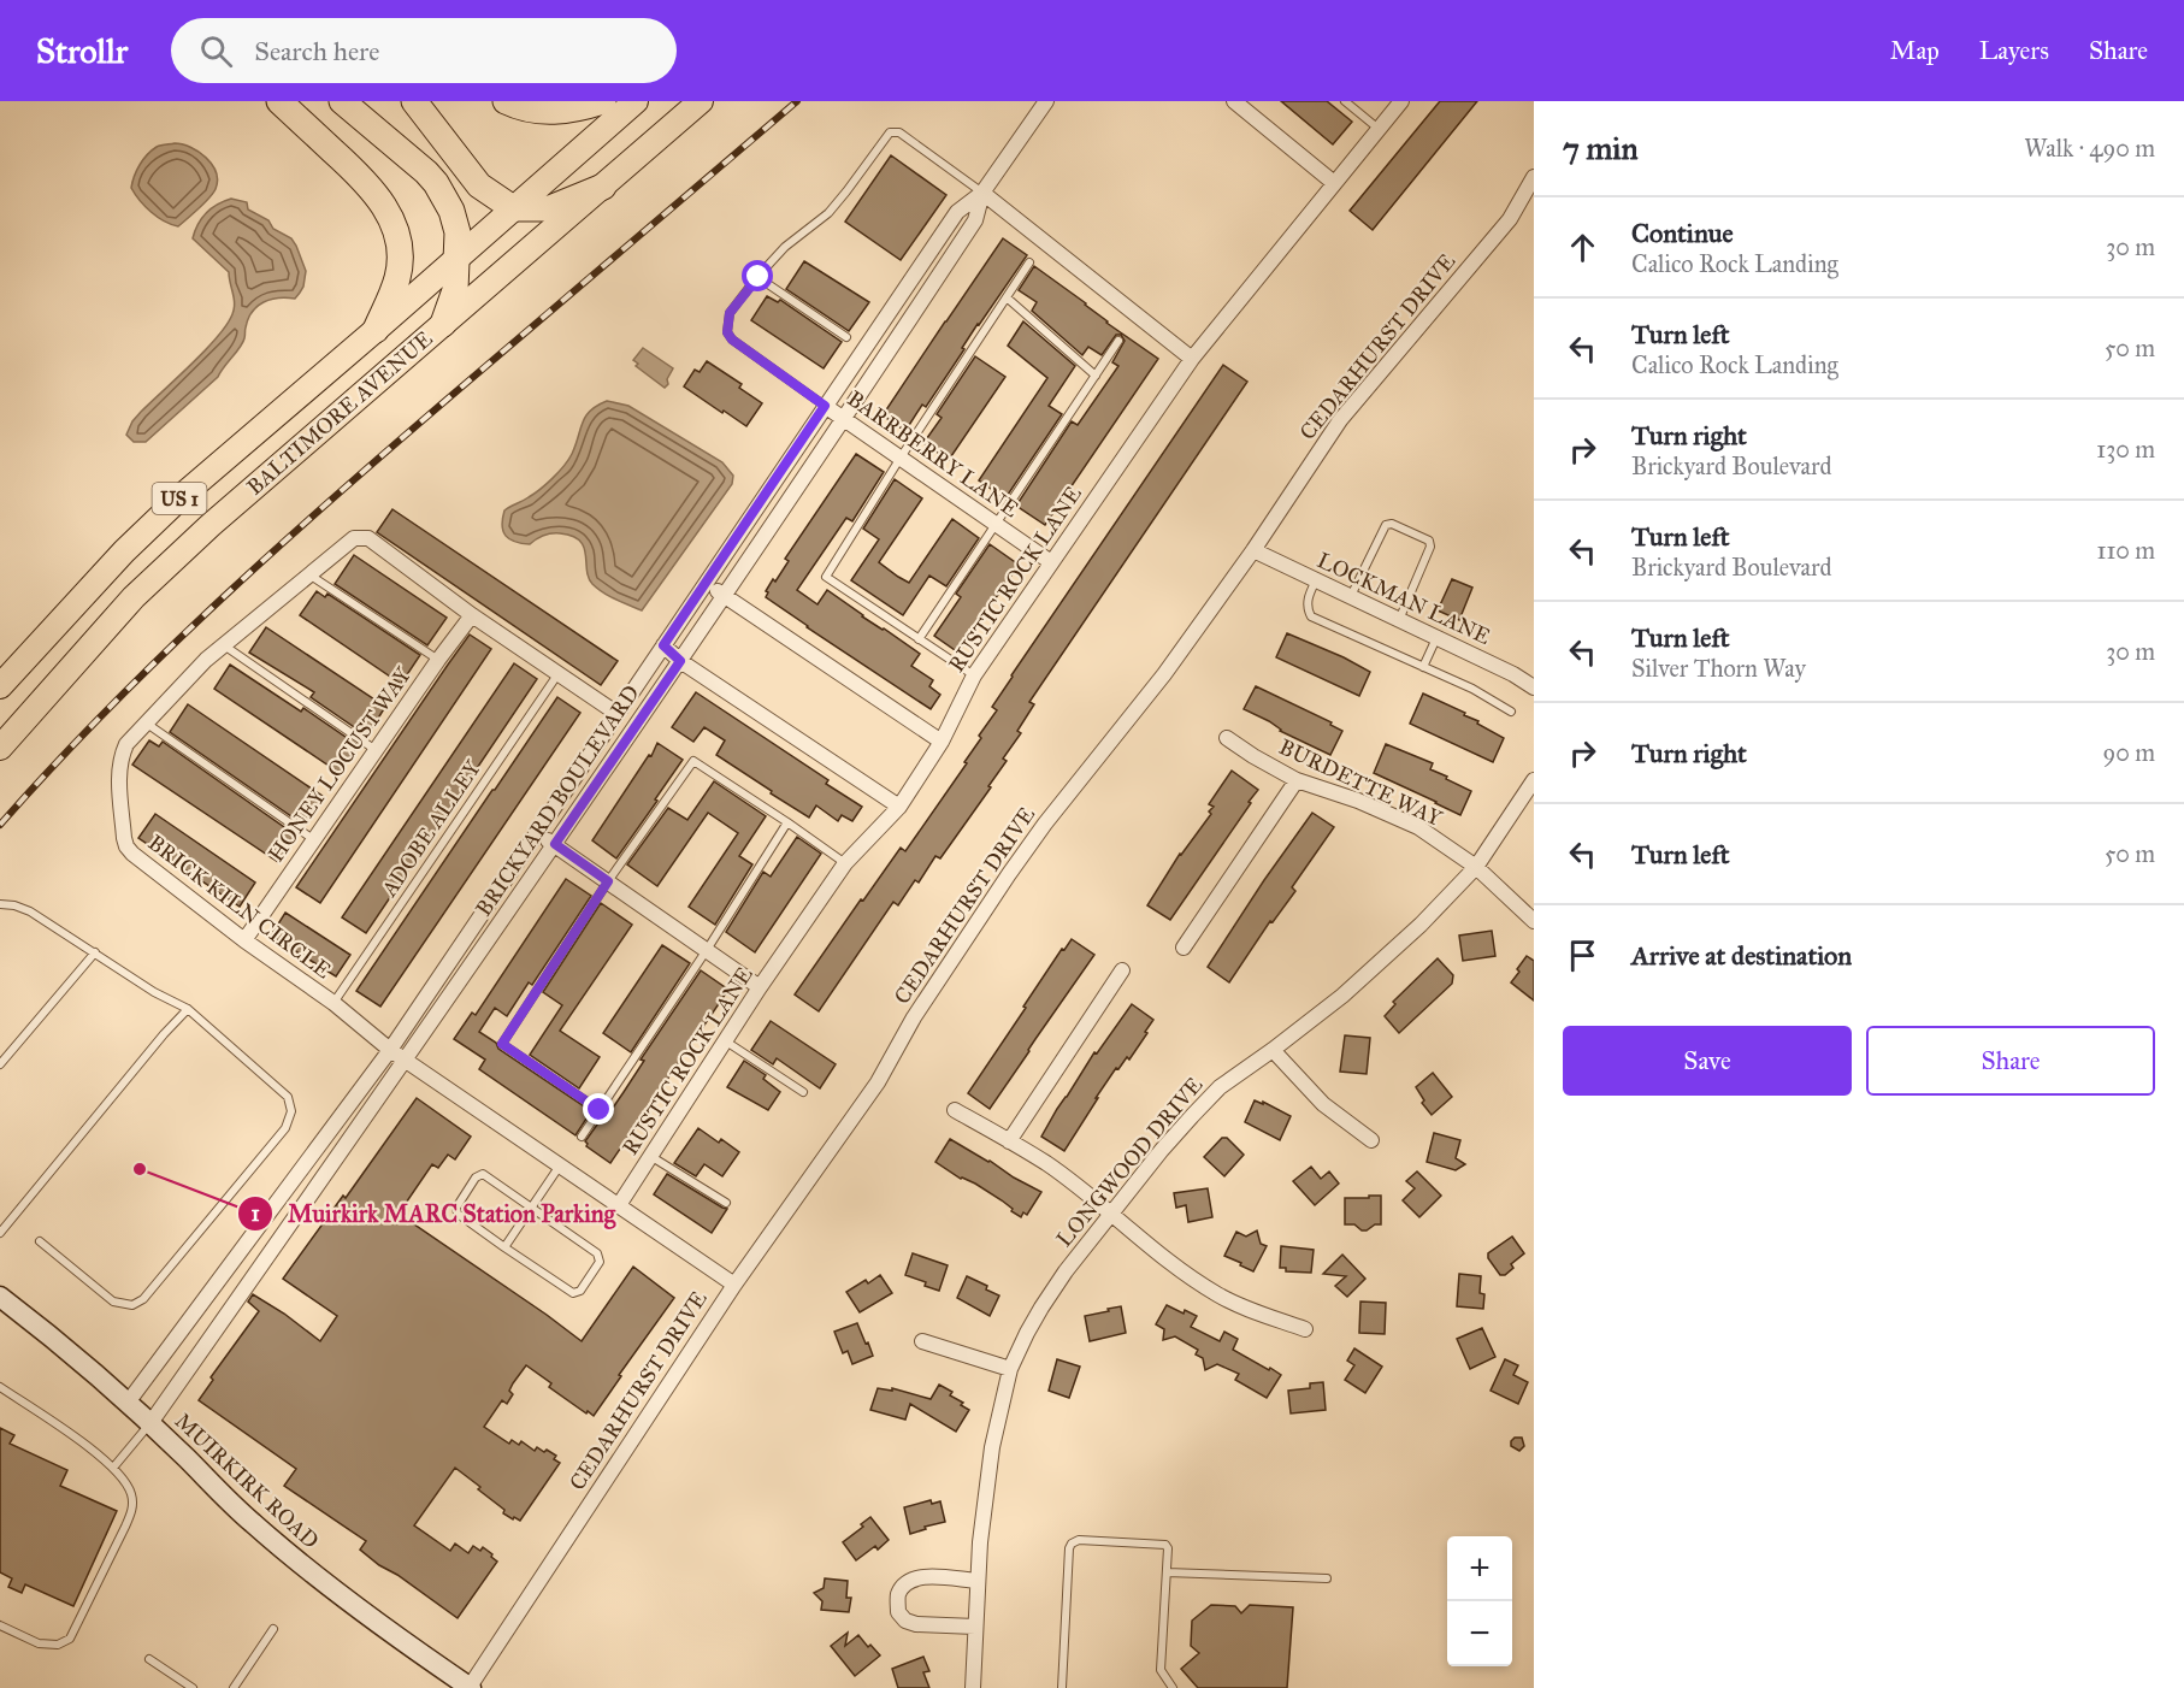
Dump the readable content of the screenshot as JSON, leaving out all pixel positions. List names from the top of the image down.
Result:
{
  "streets": {
    "main road": ["BALTIMORE AVENUE", "US 1", "MUIRKIRK ROAD"],
    "street": [
      "CEDARHURST DRIVE",
      "BARRBERRY LANE",
      "RUSTIC ROCK LANE",
      "LOCKMAN LANE",
      "HONEY LOCUST WAY",
      "BURDETTE WAY",
      "BRICKYARD BOULEVARD",
      "BRICK KILN CIRCLE",
      "LONGWOOD DRIVE"
    ],
    "lane": ["ADOBE ALLEY"]
  },
  "crossings": [
    ["CEDARHURST DRIVE", "LOCKMAN LANE"],
    ["CEDARHURST DRIVE", "BRICK KILN CIRCLE"],
    ["CEDARHURST DRIVE", "MUIRKIRK ROAD"],
    ["BARRBERRY LANE", "RUSTIC ROCK LANE"],
    ["BARRBERRY LANE", "BRICKYARD BOULEVARD"],
    ["RUSTIC ROCK LANE", "BRICK KILN CIRCLE"],
    ["HONEY LOCUST WAY", "BRICK KILN CIRCLE"],
    ["BURDETTE WAY", "LONGWOOD DRIVE"],
    ["BRICKYARD BOULEVARD", "BRICK KILN CIRCLE"],
    ["BRICKYARD BOULEVARD", "MUIRKIRK ROAD"],
    ["ADOBE ALLEY", "BRICK KILN CIRCLE"]
  ],
  "places": ["Muirkirk MARC Station Parking"],
  "page": {
    "header": "Strollr",
    "search": "Search here",
    "nav": ["Map", "Layers", "Share"],
    "heading": ["7 min", "Walk · 490 m"],
    "list": [
      ["Continue", "Calico Rock Landing", "30 m"],
      ["Turn left", "Calico Rock Landing", "50 m"],
      ["Turn right", "Brickyard Boulevard", "130 m"],
      ["Turn left", "Brickyard Boulevard", "110 m"],
      ["Turn left", "Silver Thorn Way", "30 m"],
      ["Turn right", "90 m"],
      ["Turn left", "50 m"],
      "Arrive at destination"
    ],
    "buttons": ["Save", "Share"],
    "map_buttons": ["+", "−"]
  }
}
